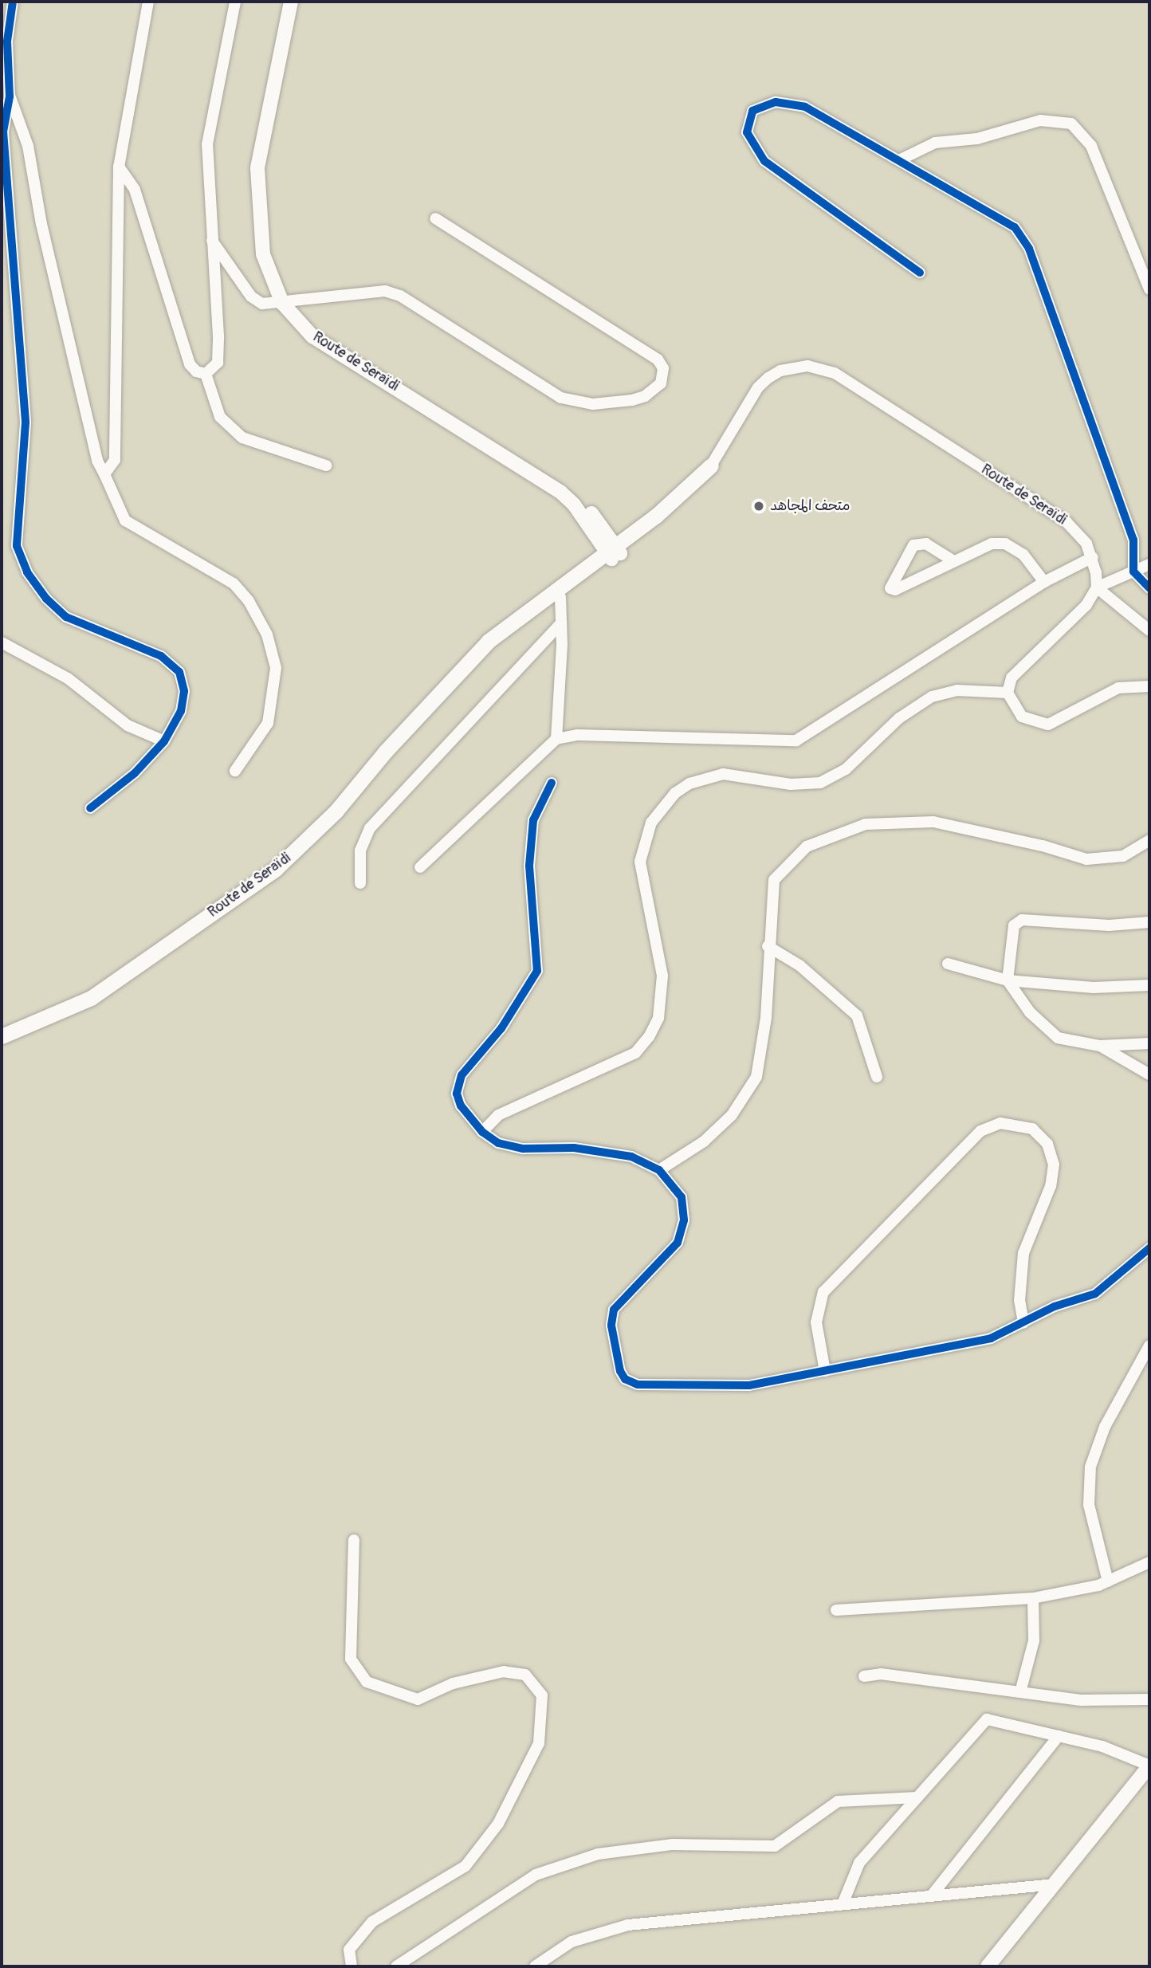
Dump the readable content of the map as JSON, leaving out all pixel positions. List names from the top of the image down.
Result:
{
  "streets": {
    "main road": ["Route de Seraïdi"]
  },
  "places": ["متحف المجاهد"]
}
